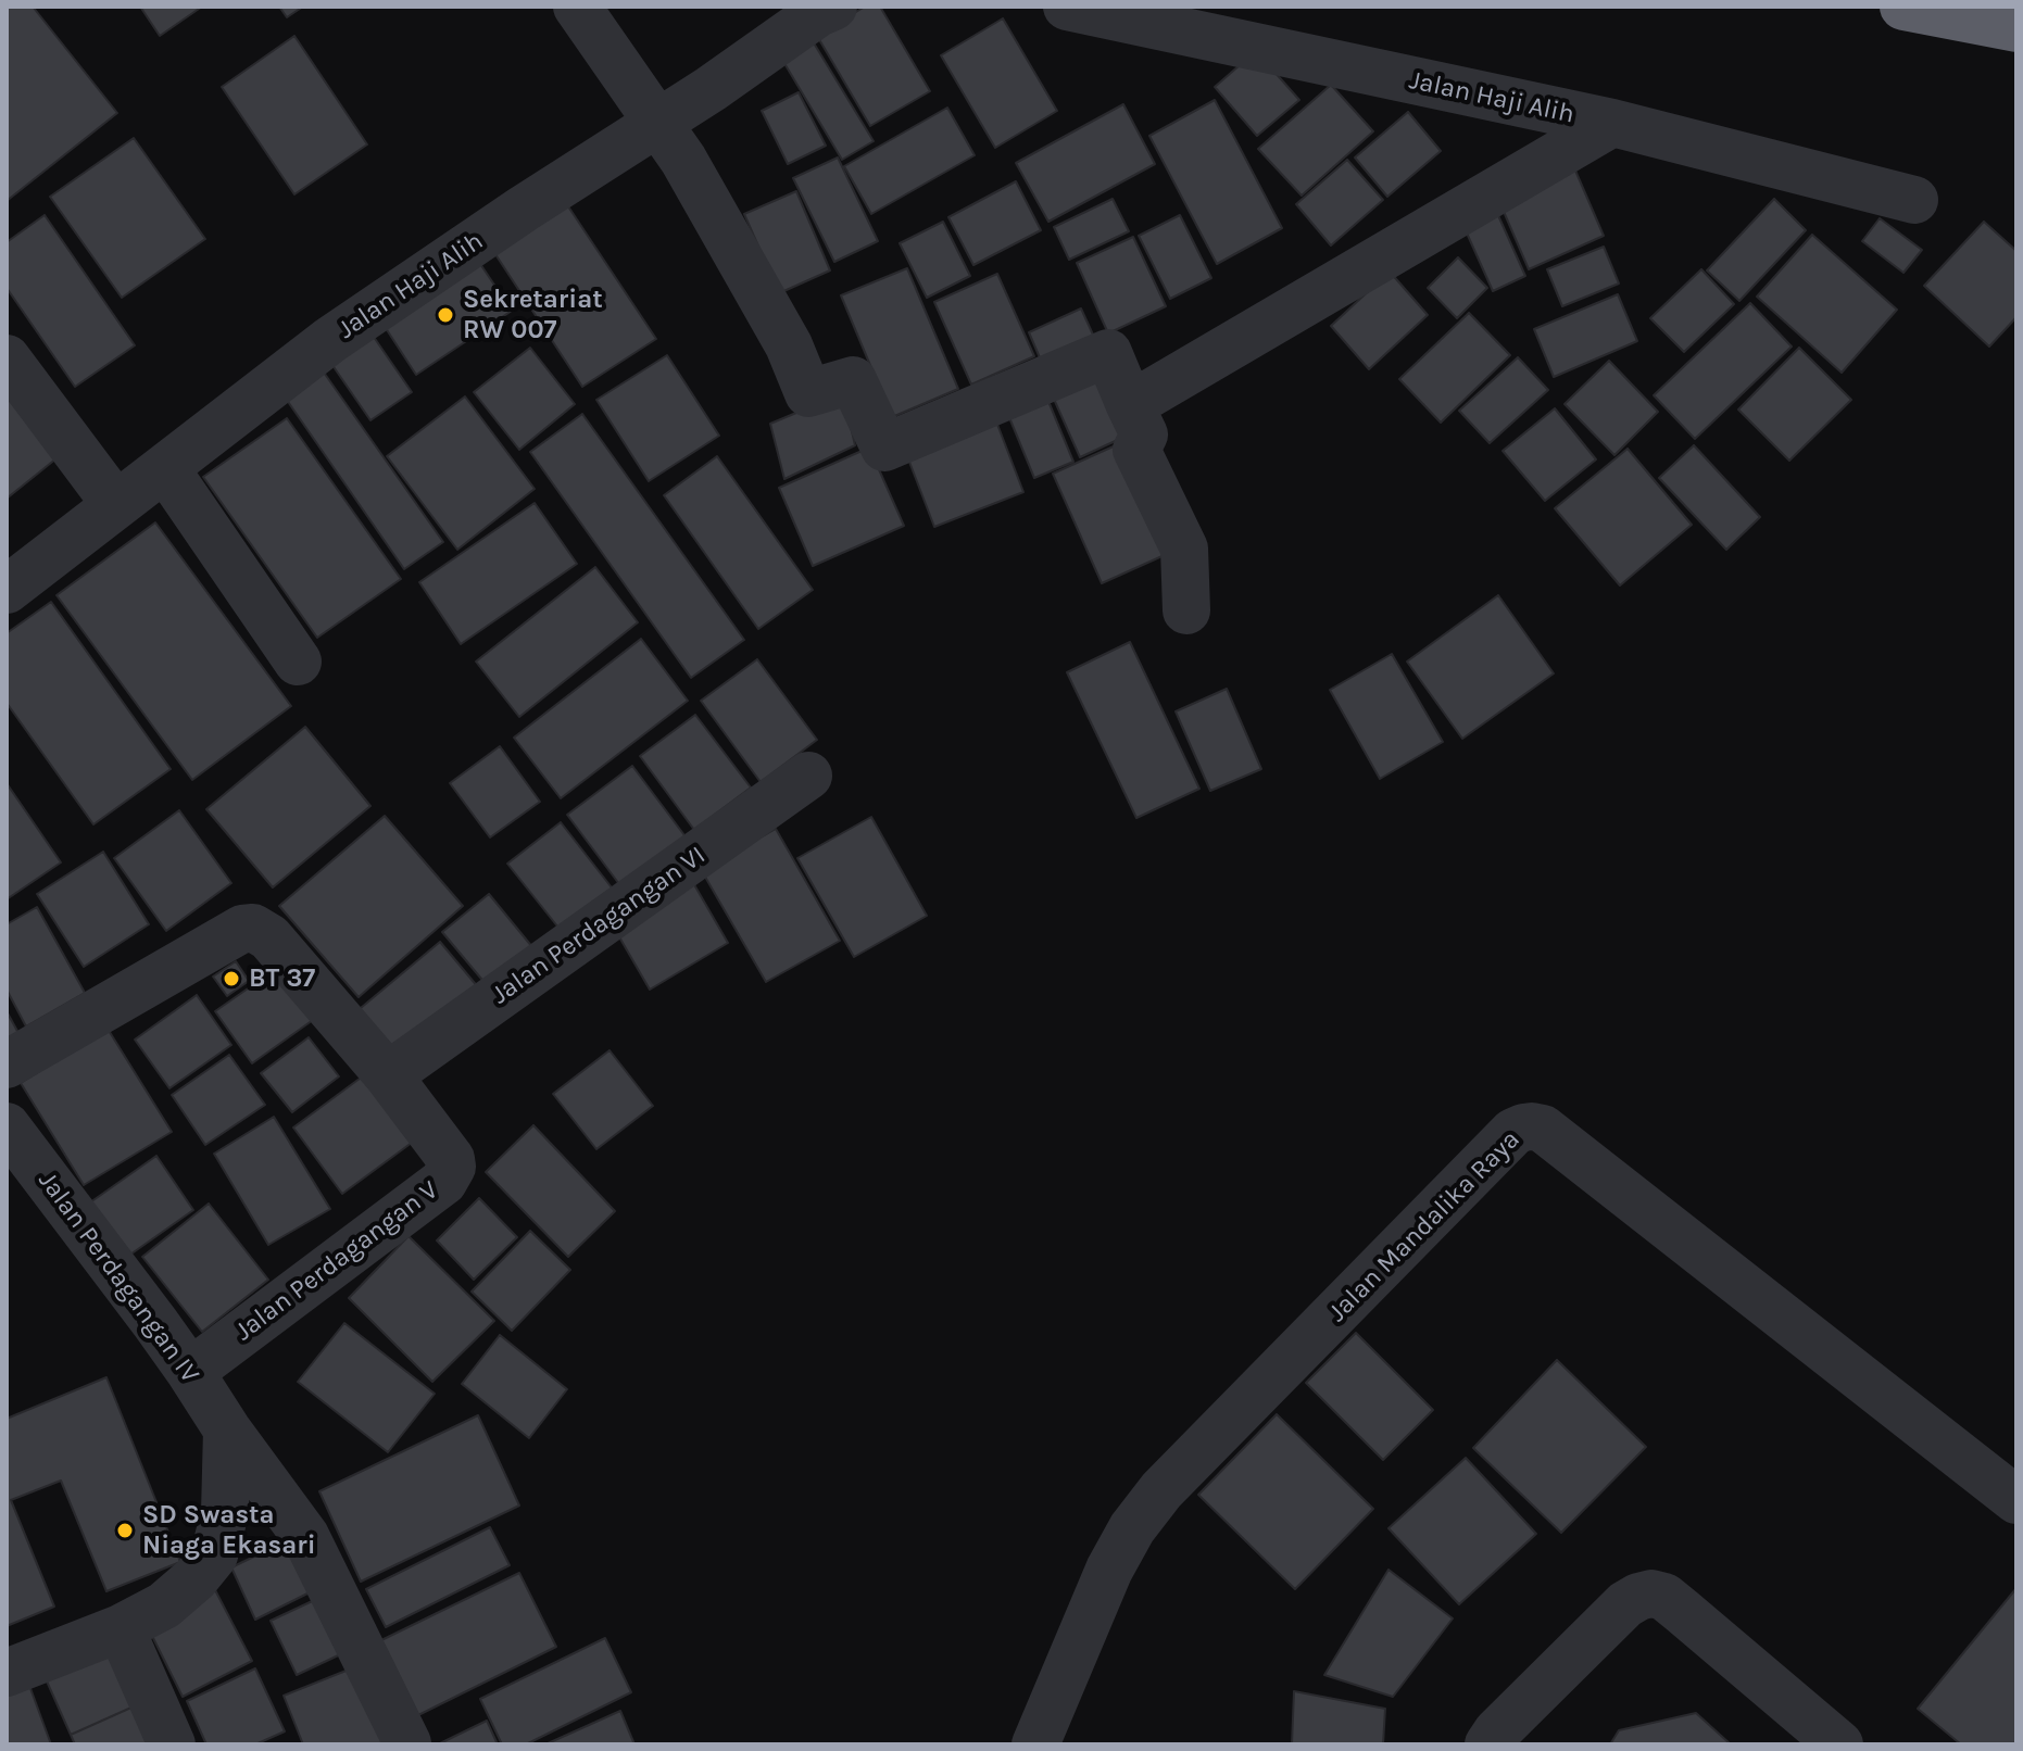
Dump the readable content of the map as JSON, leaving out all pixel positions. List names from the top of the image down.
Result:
{
  "streets": {
    "street": [
      "Jalan Haji Alih",
      "Jalan Perdagangan VI",
      "Jalan Mandalika Raya",
      "Jalan Perdagangan V",
      "Jalan Perdagangan IV"
    ]
  },
  "crossings": [
    ["Jalan Perdagangan VI", "Jalan Perdagangan V"],
    ["Jalan Perdagangan V", "Jalan Perdagangan IV"]
  ],
  "places": ["Sekretariat RW 007", "BT 37", "SD Swasta Niaga Ekasari"]
}
